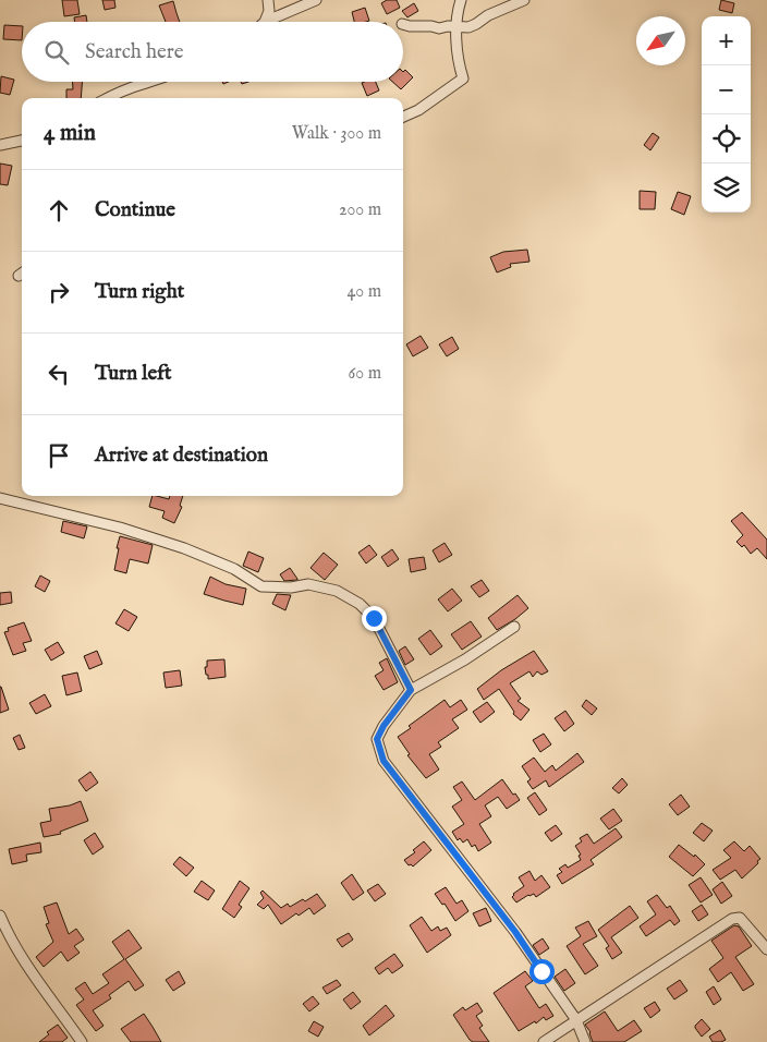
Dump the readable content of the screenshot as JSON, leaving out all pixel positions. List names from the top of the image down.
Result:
{
  "north": "bottom left",
  "page": {
    "map_buttons": ["+", "−"],
    "search": "Search here",
    "heading": ["4 min", "Walk · 300 m"],
    "list": [
      ["Continue", "200 m"],
      ["Turn right", "40 m"],
      ["Turn left", "60 m"],
      "Arrive at destination"
    ]
  }
}
